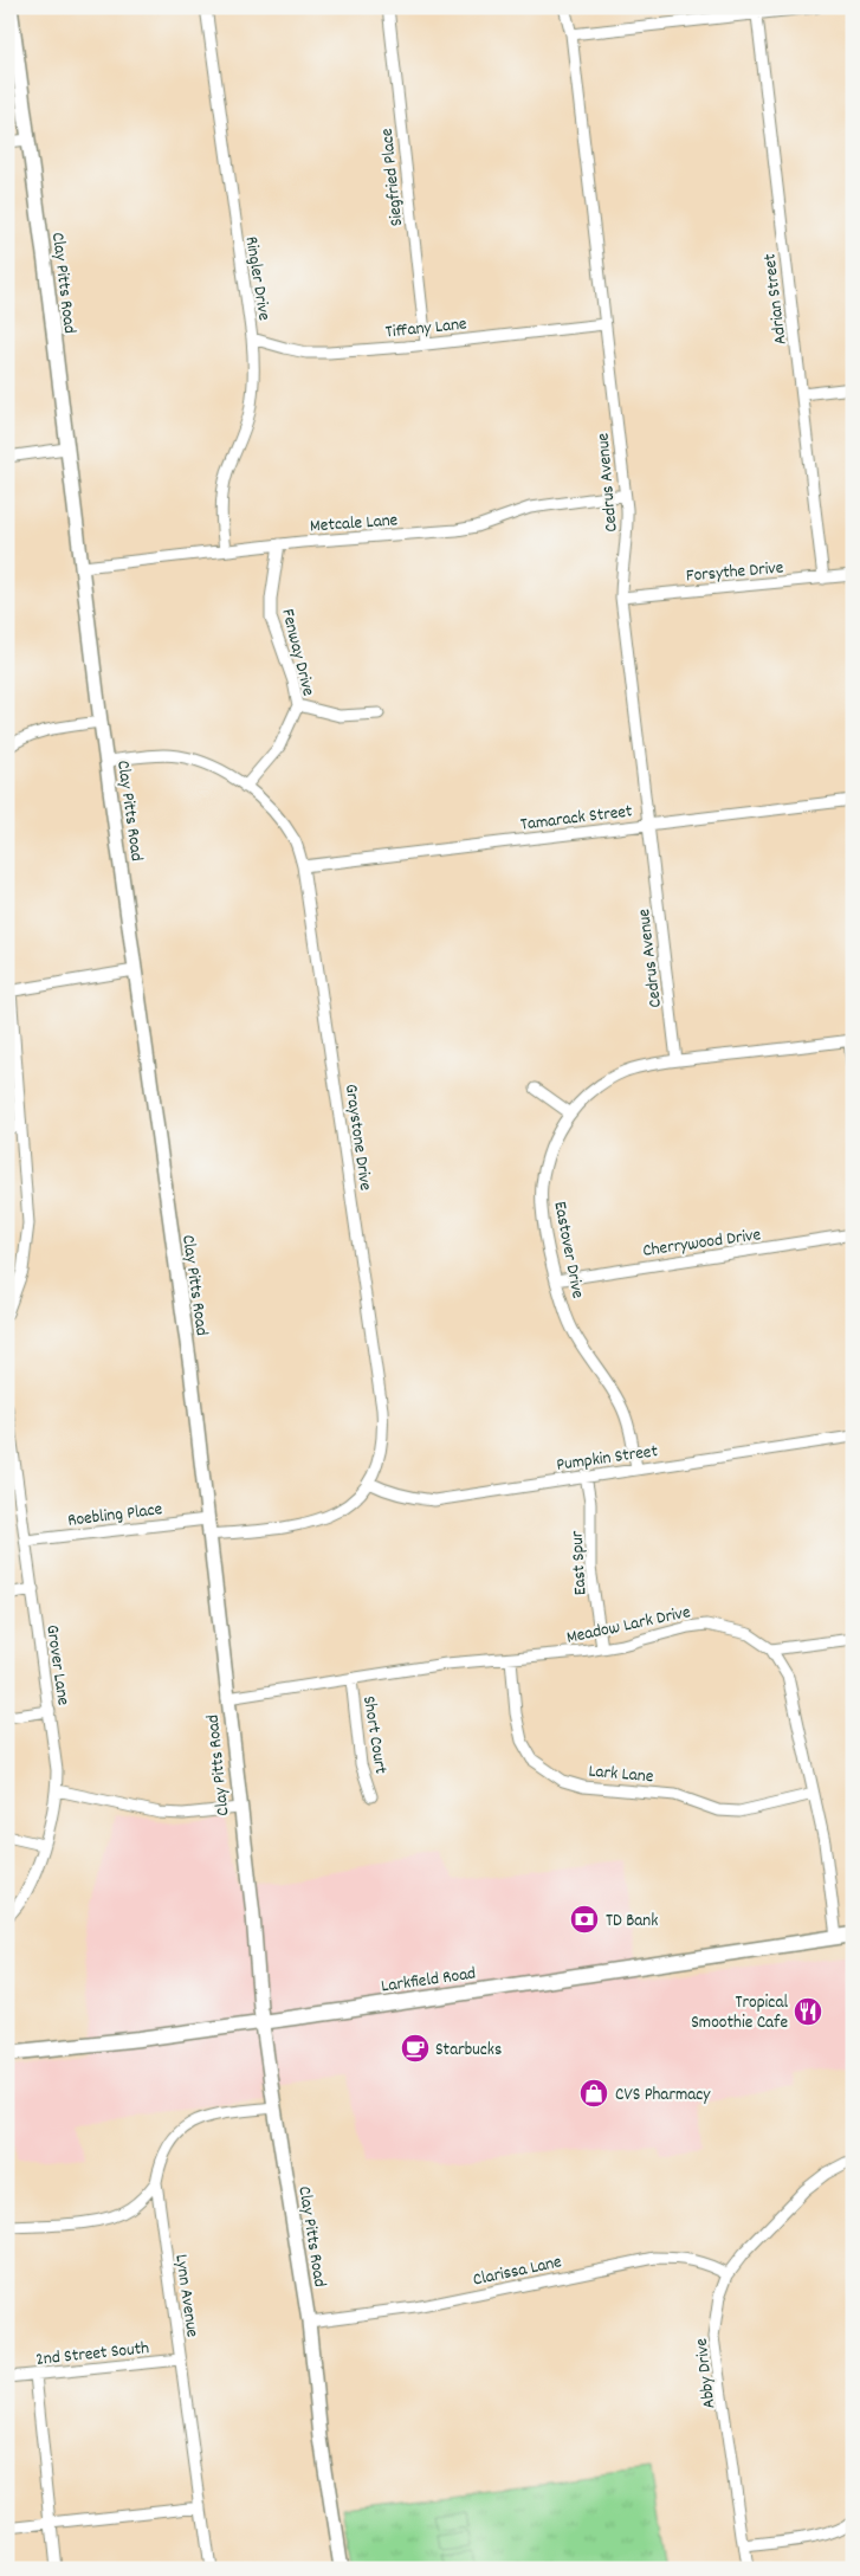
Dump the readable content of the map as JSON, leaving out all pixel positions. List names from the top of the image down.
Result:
{
  "streets": {
    "main road": ["Larkfield Road"],
    "street": [
      "Siegfried Place",
      "Ringler Drive",
      "Clay Pitts Road",
      "Adrian Street",
      "Tiffany Lane",
      "Cedrus Avenue",
      "Metcale Lane",
      "Forsythe Drive",
      "Fenway Drive",
      "Tamarack Street",
      "Graystone Drive",
      "Cherrywood Drive",
      "Eastover Drive",
      "Pumpkin Street",
      "Roebling Place",
      "East Spur",
      "Meadow Lark Drive",
      "Grover Lane",
      "Short Court",
      "Lark Lane",
      "Clarissa Lane",
      "Lynn Avenue",
      "2nd Street South",
      "Abby Drive"
    ]
  },
  "crossings": [
    ["Siegfried Place", "Tiffany Lane"],
    ["Ringler Drive", "Tiffany Lane"],
    ["Ringler Drive", "Metcale Lane"],
    ["Clay Pitts Road", "Metcale Lane"],
    ["Clay Pitts Road", "Graystone Drive"],
    ["Clay Pitts Road", "Roebling Place"],
    ["Clay Pitts Road", "Meadow Lark Drive"],
    ["Clay Pitts Road", "Larkfield Road"],
    ["Clay Pitts Road", "Clarissa Lane"],
    ["Clay Pitts Road", "Lynn Avenue"],
    ["Adrian Street", "Forsythe Drive"],
    ["Tiffany Lane", "Cedrus Avenue"],
    ["Cedrus Avenue", "Metcale Lane"],
    ["Cedrus Avenue", "Forsythe Drive"],
    ["Cedrus Avenue", "Tamarack Street"],
    ["Cedrus Avenue", "Eastover Drive"],
    ["Metcale Lane", "Fenway Drive"],
    ["Fenway Drive", "Graystone Drive"],
    ["Tamarack Street", "Graystone Drive"],
    ["Graystone Drive", "Pumpkin Street"],
    ["Cherrywood Drive", "Eastover Drive"],
    ["Eastover Drive", "Pumpkin Street"],
    ["Pumpkin Street", "East Spur"],
    ["Roebling Place", "Grover Lane"],
    ["East Spur", "Meadow Lark Drive"],
    ["Meadow Lark Drive", "Short Court"],
    ["Meadow Lark Drive", "Lark Lane"],
    ["Meadow Lark Drive", "Larkfield Road"],
    ["Clarissa Lane", "Abby Drive"],
    ["Lynn Avenue", "2nd Street South"]
  ],
  "places": {
    "bank": ["TD Bank"],
    "restaurant": ["Tropical Smoothie Cafe"],
    "cafe": ["Starbucks"],
    "shop": ["CVS Pharmacy"]
  }
}
